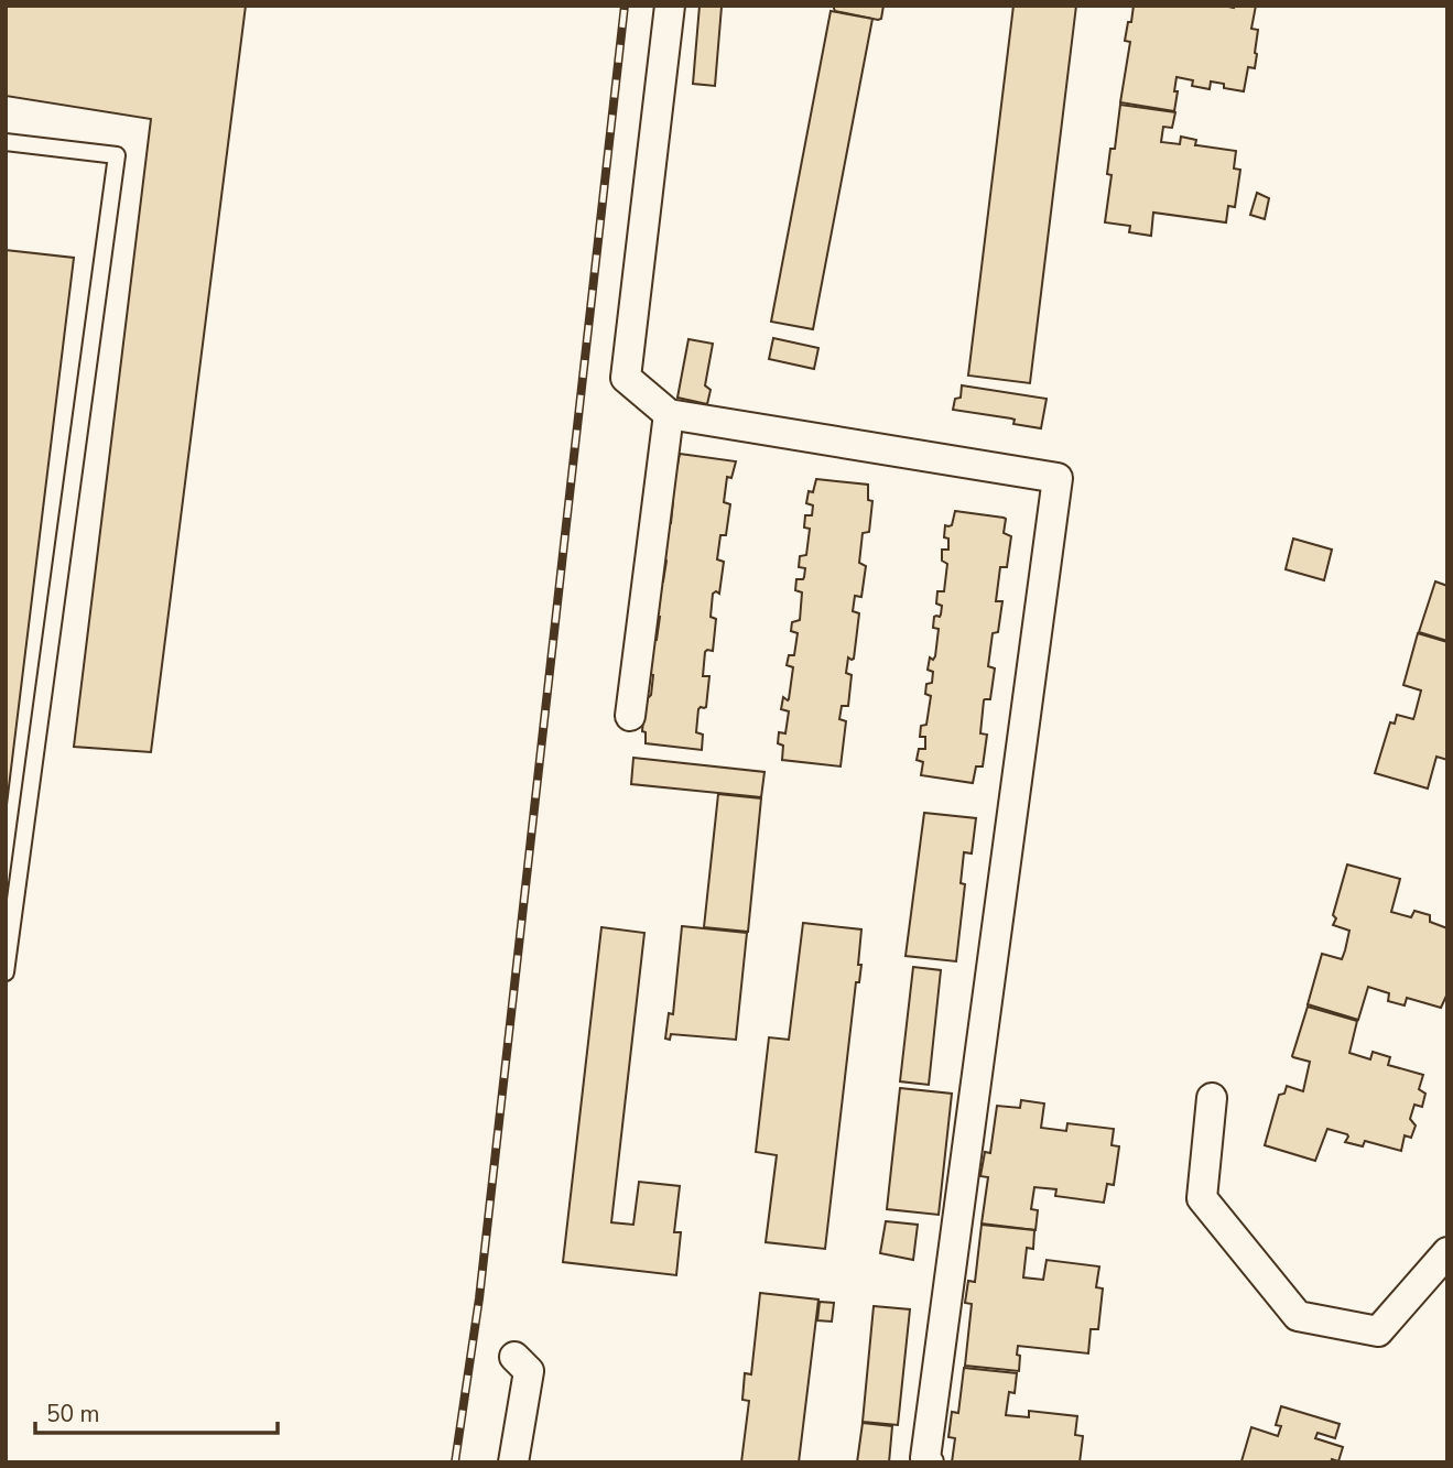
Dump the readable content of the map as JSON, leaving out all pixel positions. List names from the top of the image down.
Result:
{
  "scale_bar": "50 m"
}
